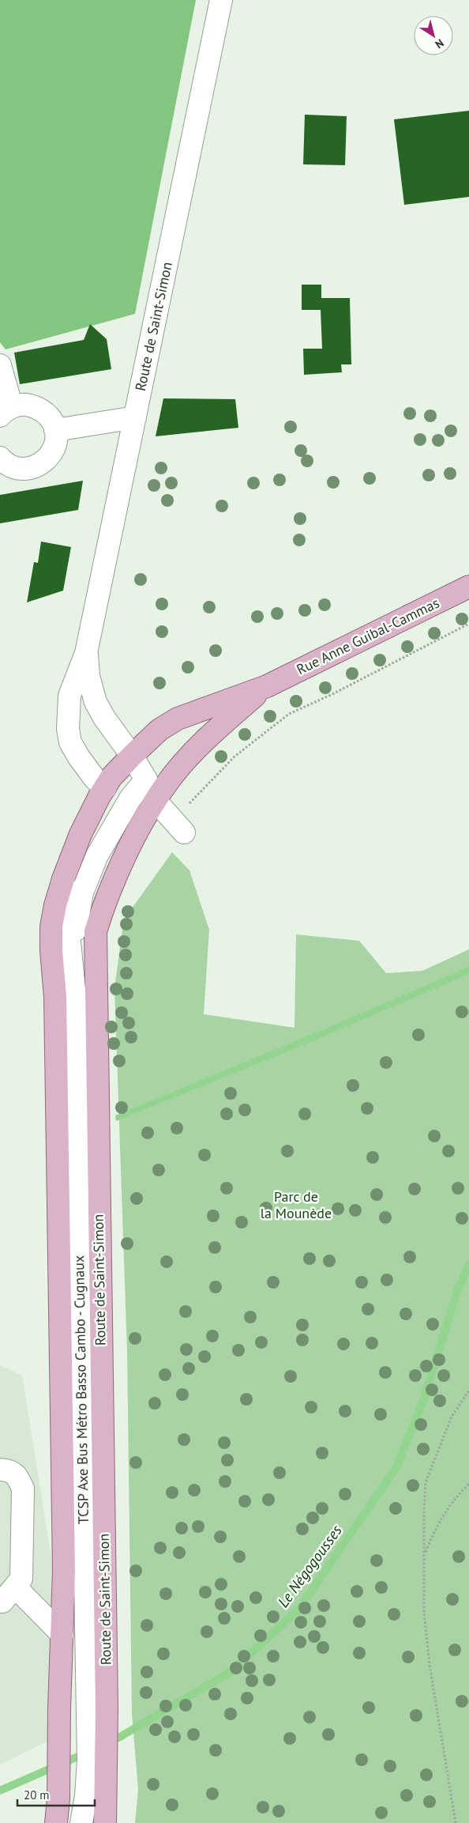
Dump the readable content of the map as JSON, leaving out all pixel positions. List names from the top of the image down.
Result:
{
  "streets": {
    "main road": ["Route de Saint-Simon", "Rue Anne Guibal-Cammas"],
    "street": ["TCSP Axe Bus Métro Basso Cambo - Cugnaux"]
  },
  "crossings": [
    ["Route de Saint-Simon", "Rue Anne Guibal-Cammas"],
    ["Route de Saint-Simon", "TCSP Axe Bus Métro Basso Cambo - Cugnaux"]
  ],
  "water": ["Le Négogousses"],
  "parks": ["Parc de la Mounède"],
  "scale_bar": "20 m",
  "north": "bottom right"
}
